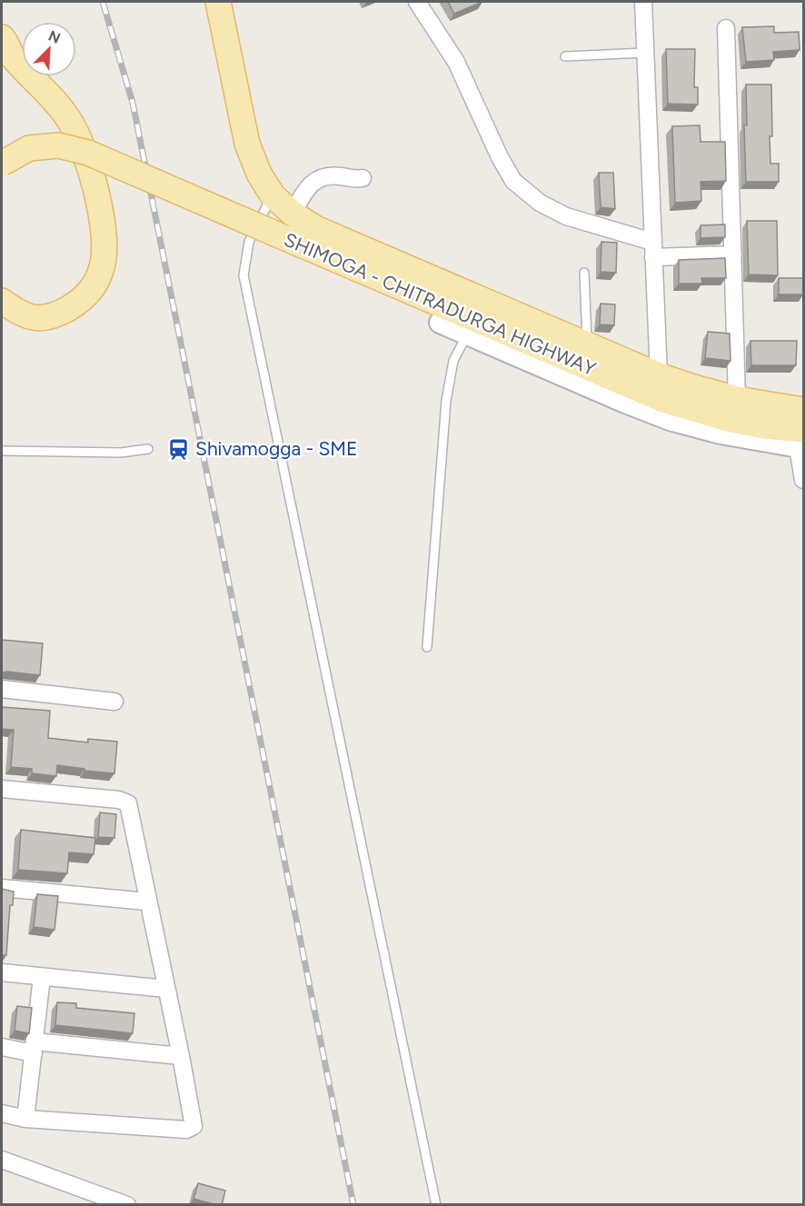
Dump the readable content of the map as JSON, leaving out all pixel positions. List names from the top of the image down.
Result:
{
  "streets": {
    "main road": ["SHIMOGA - CHITRADURGA HIGHWAY"]
  },
  "places": {
    "station": ["Shivamogga - SME"]
  },
  "north": "top right"
}
